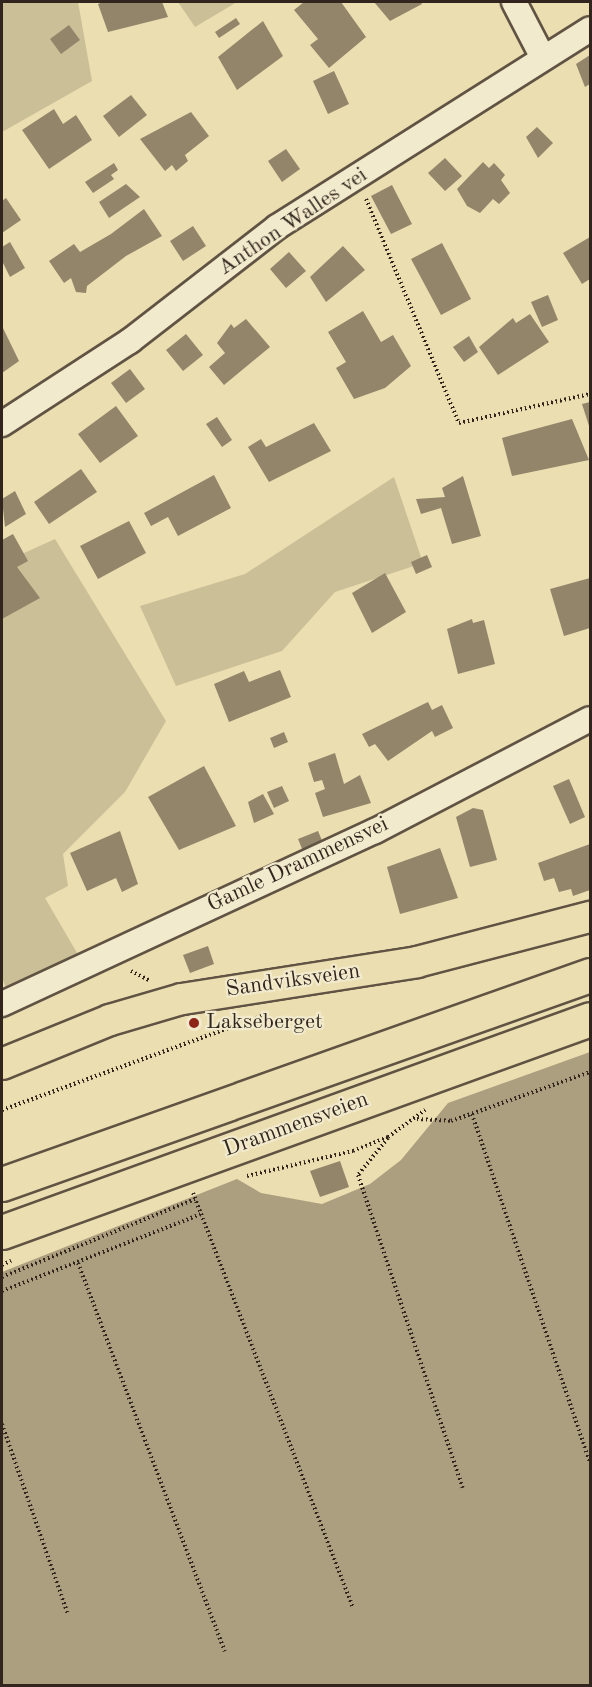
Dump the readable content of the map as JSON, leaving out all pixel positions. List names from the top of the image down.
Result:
{
  "streets": {
    "highway": ["Drammensveien"],
    "main road": ["Sandviksveien"],
    "street": ["Anthon Walles vei", "Gamle Drammensvei"]
  },
  "places": ["Lakseberget"]
}
